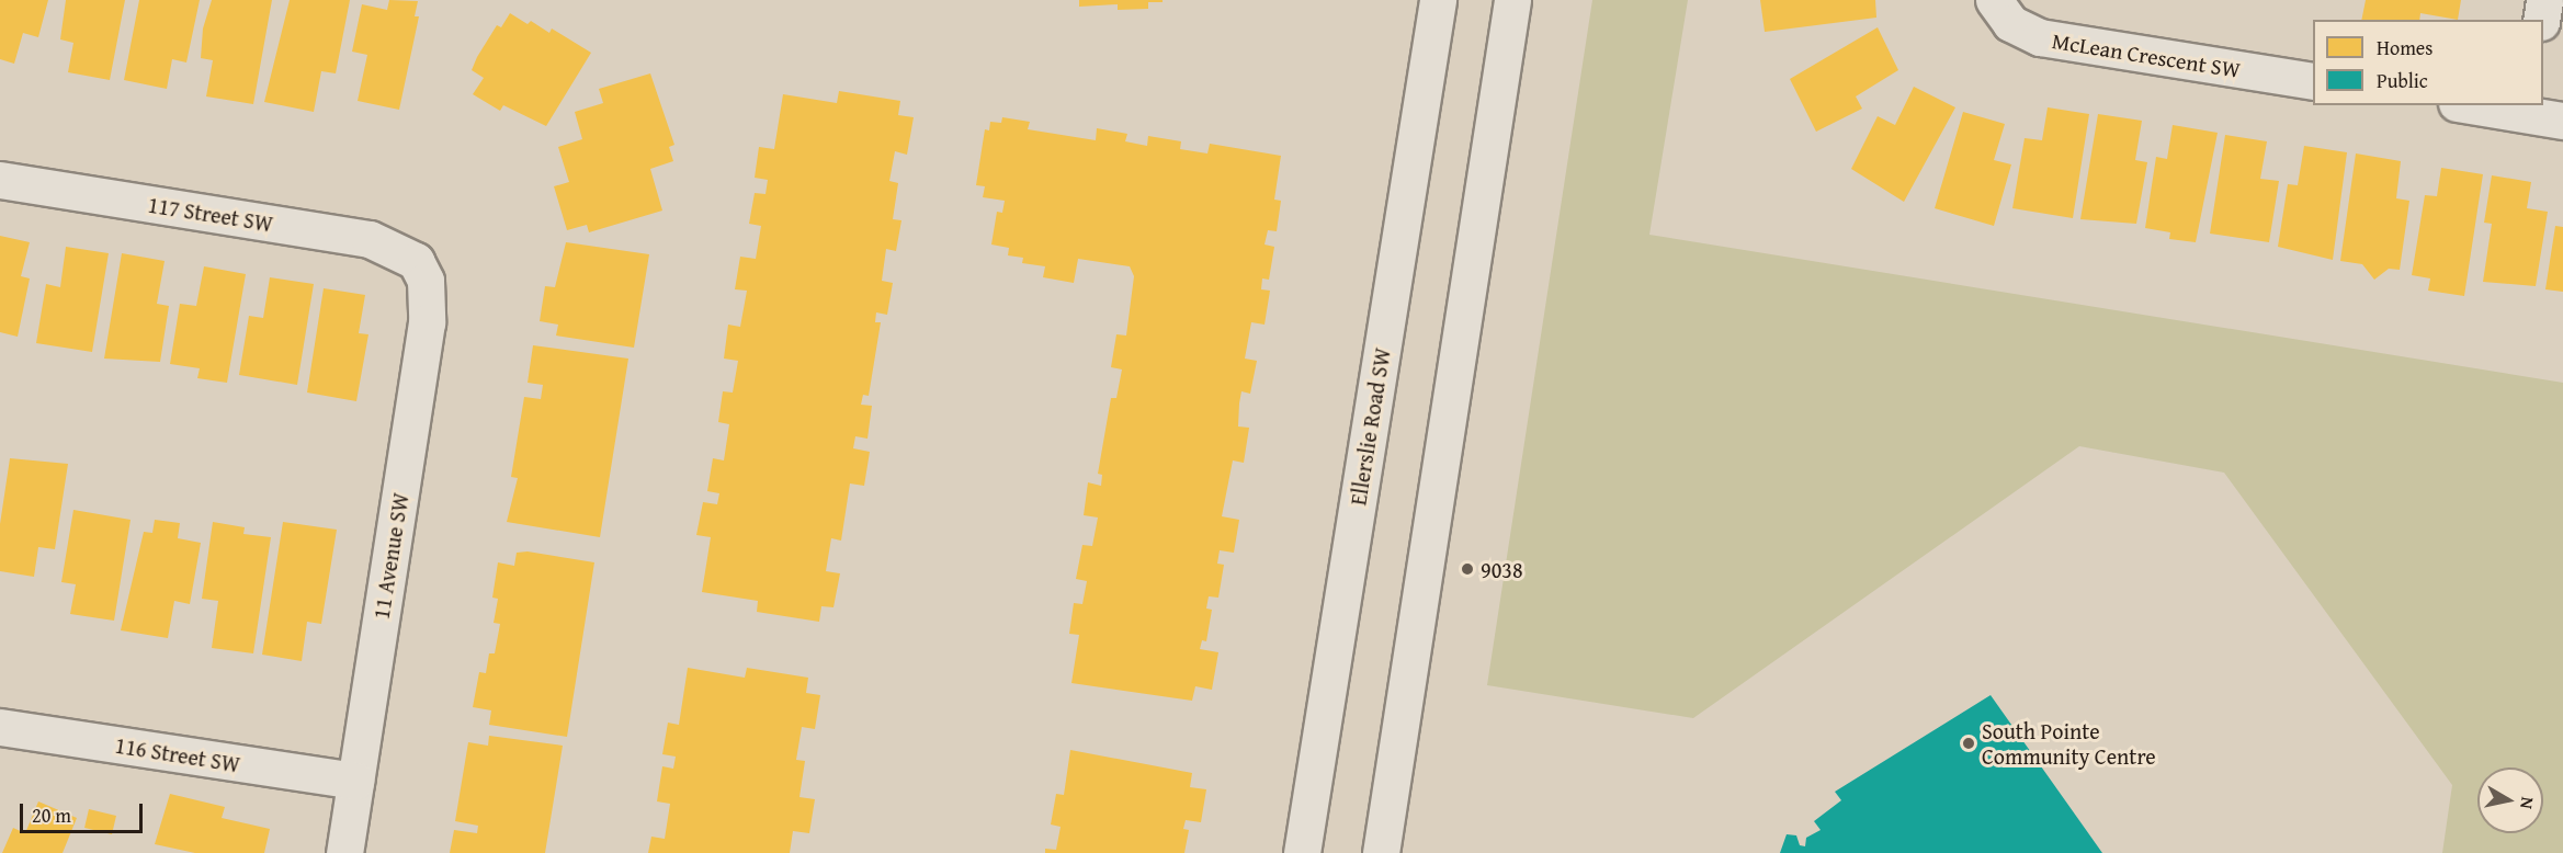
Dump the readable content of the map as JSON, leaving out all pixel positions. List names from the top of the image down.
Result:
{
  "streets": {
    "street": [
      "McLean Crescent SW",
      "117 Street SW",
      "Ellerslie Road SW",
      "11 Avenue SW",
      "116 Street SW"
    ]
  },
  "crossings": [
    ["117 Street SW", "11 Avenue SW"],
    ["11 Avenue SW", "116 Street SW"]
  ],
  "places": ["9038", "South Pointe Community Centre"],
  "legend": ["Homes", "Public"],
  "scale_bar": "20 m",
  "north": "right"
}
